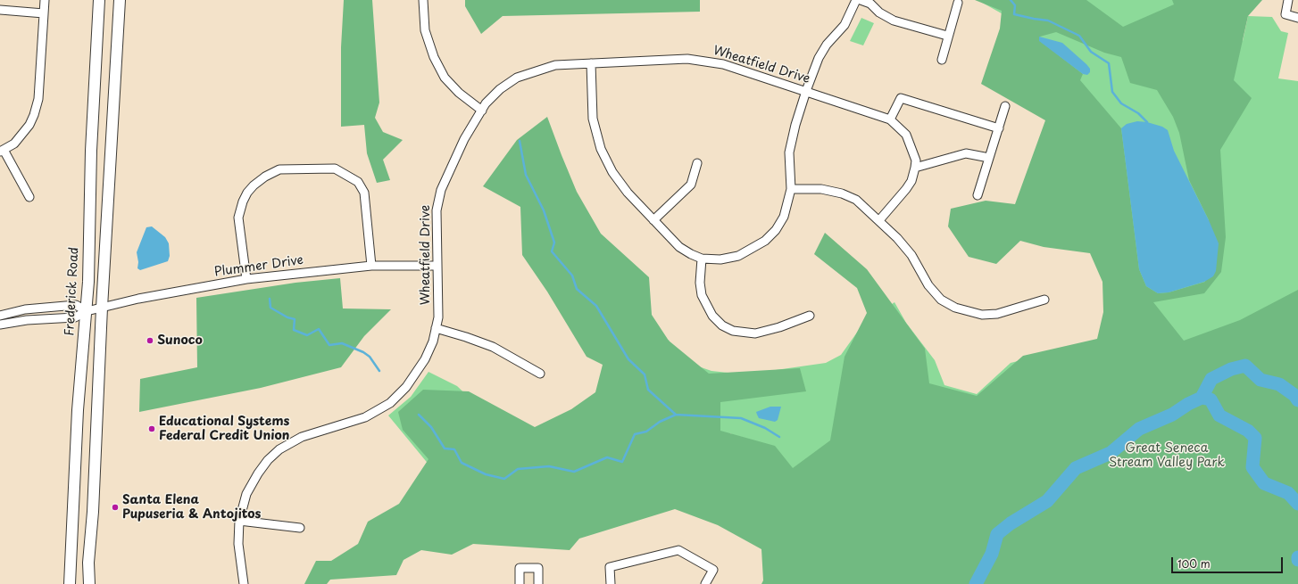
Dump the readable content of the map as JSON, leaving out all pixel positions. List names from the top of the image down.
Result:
{
  "streets": {
    "main road": ["Frederick Road"],
    "street": ["Wheatfield Drive", "Plummer Drive"]
  },
  "crossings": [
    ["Wheatfield Drive", "Plummer Drive"],
    ["Plummer Drive", "Frederick Road"]
  ],
  "parks": ["Great Seneca Stream Valley Park"],
  "places": ["Sunoco", "Educational Systems Federal Credit Union", "Santa Elena Pupuseria & Antojitos"],
  "scale_bar": "100 m"
}
